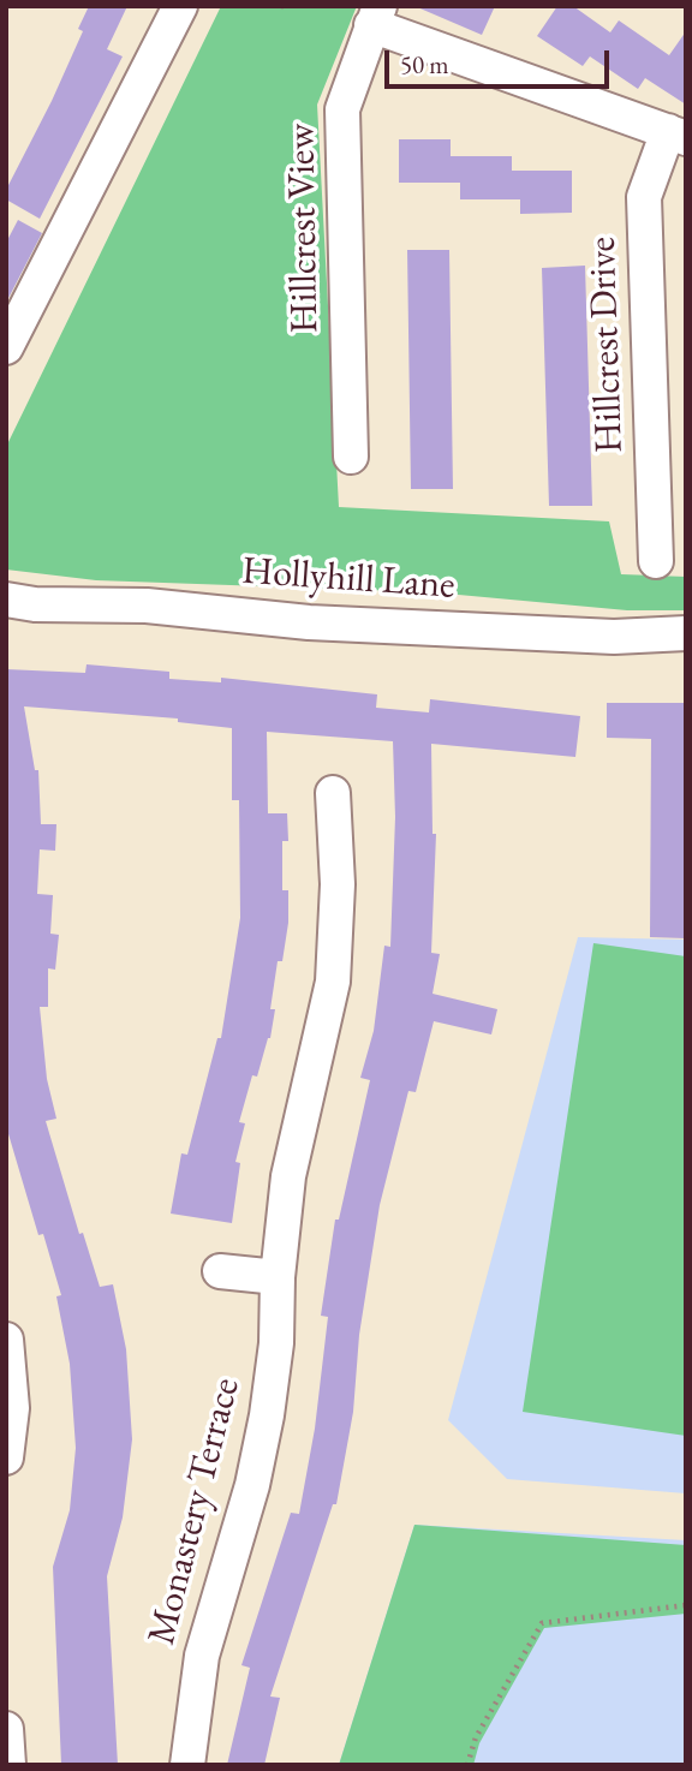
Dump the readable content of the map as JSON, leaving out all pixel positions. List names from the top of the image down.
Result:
{
  "streets": {
    "street": [
      "Hillcrest View",
      "Hillcrest Drive",
      "Hollyhill Lane",
      "Monastery Terrace"
    ]
  },
  "scale_bar": "50 m"
}
